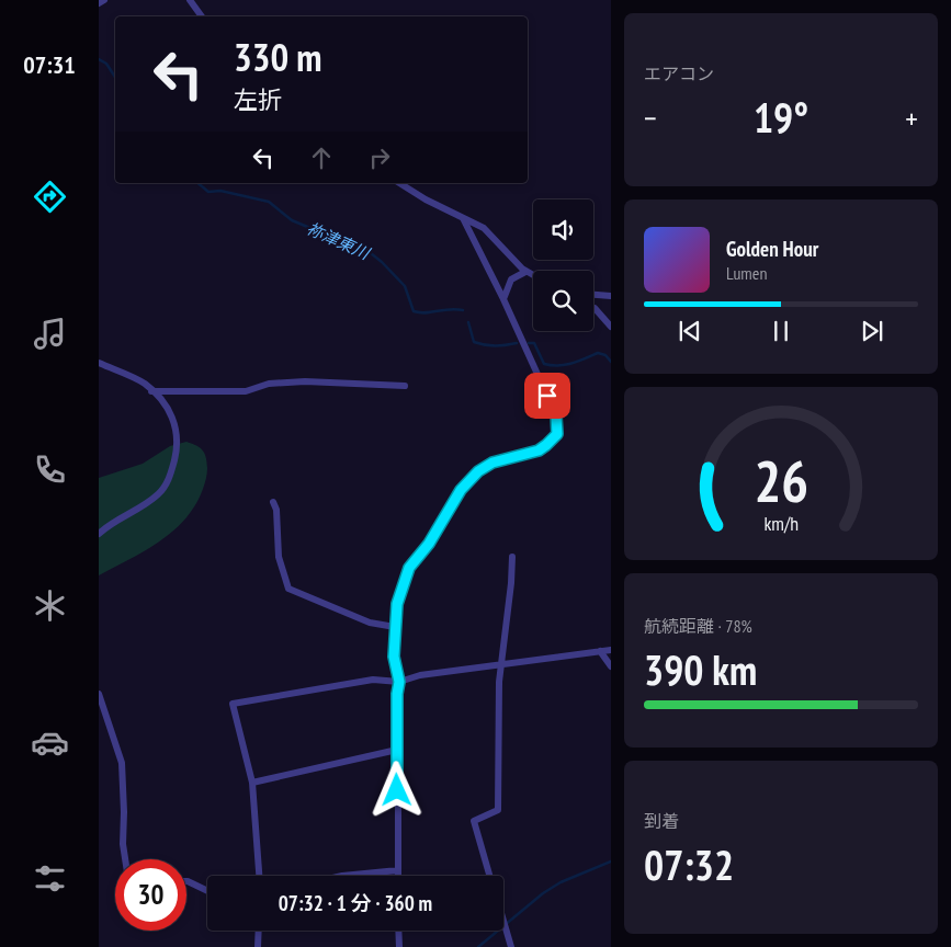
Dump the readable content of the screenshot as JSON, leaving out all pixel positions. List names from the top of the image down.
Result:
{
  "water": ["祢津東川"],
  "page": {
    "tabs": "07:31",
    "tile": [
      "エアコン",
      ["航続距離 · 78%", "390 km"],
      ["到着", "07:32"]
    ],
    "turn": ["330 m", "左折"],
    "heat": ["−", "19°", "+"],
    "song": ["Golden Hour", "Lumen"],
    "limit": "30",
    "trip": "07:32 · 1 分 · 360 m",
    "gauge": ["26", "km/h"]
  }
}
